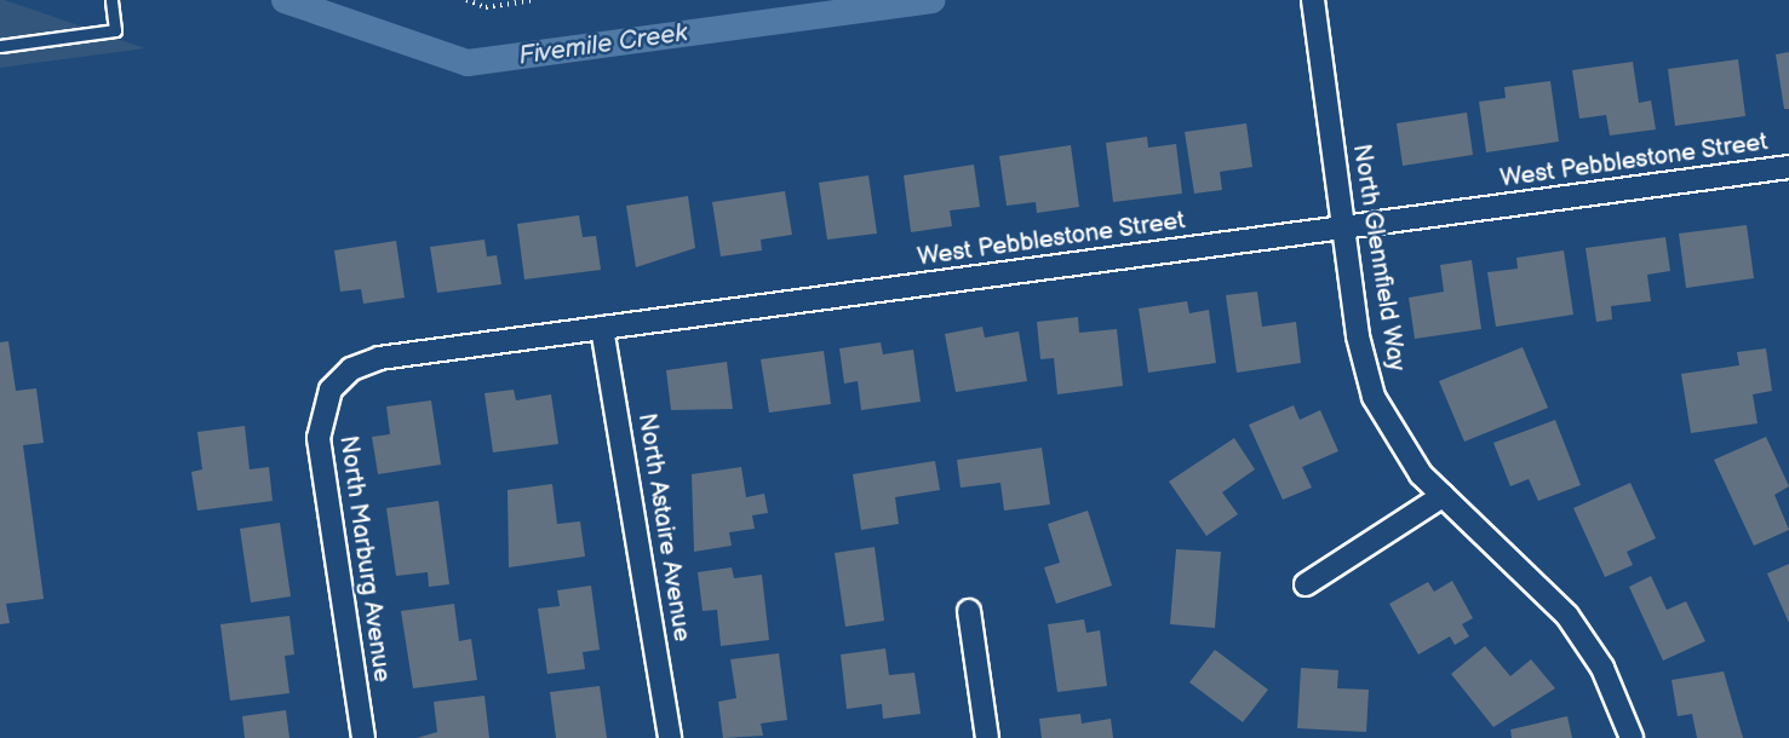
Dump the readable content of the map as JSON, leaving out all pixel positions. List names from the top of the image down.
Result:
{
  "streets": {
    "street": [
      "West Pebblestone Street",
      "North Glennfield Way",
      "North Astaire Avenue",
      "North Marburg Avenue"
    ]
  },
  "crossings": [
    ["West Pebblestone Street", "North Glennfield Way"],
    ["West Pebblestone Street", "North Astaire Avenue"],
    ["West Pebblestone Street", "North Marburg Avenue"]
  ],
  "water": ["Fivemile Creek"]
}
